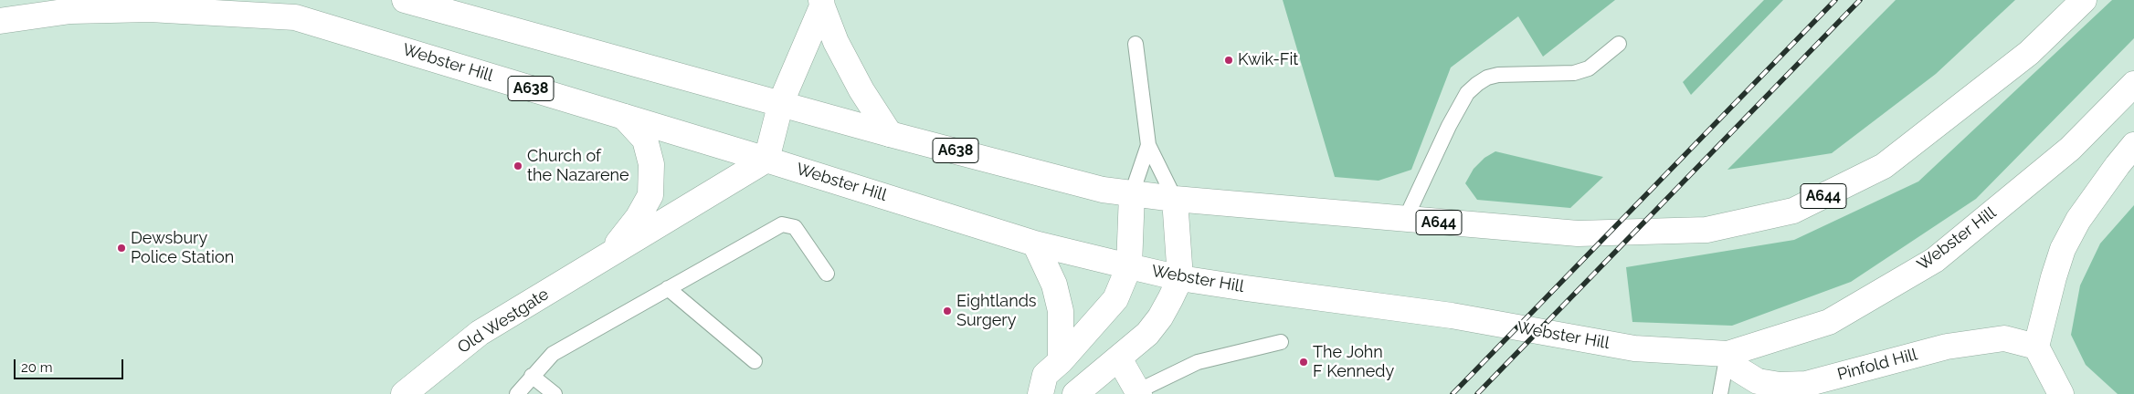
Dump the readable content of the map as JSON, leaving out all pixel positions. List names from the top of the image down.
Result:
{
  "streets": {
    "main road": [
      "Webster Hill",
      "A638",
      "A644",
      "Old Westgate",
      "Pinfold Hill"
    ]
  },
  "crossings": [
    ["Webster Hill", "Old Westgate"],
    ["Webster Hill", "Pinfold Hill"],
    ["A638", "A644"]
  ],
  "places": [
    "Kwik-Fit",
    "Church of the Nazarene",
    "Dewsbury Police Station",
    "Eightlands Surgery",
    "The John F Kennedy"
  ],
  "scale_bar": "20 m"
}
